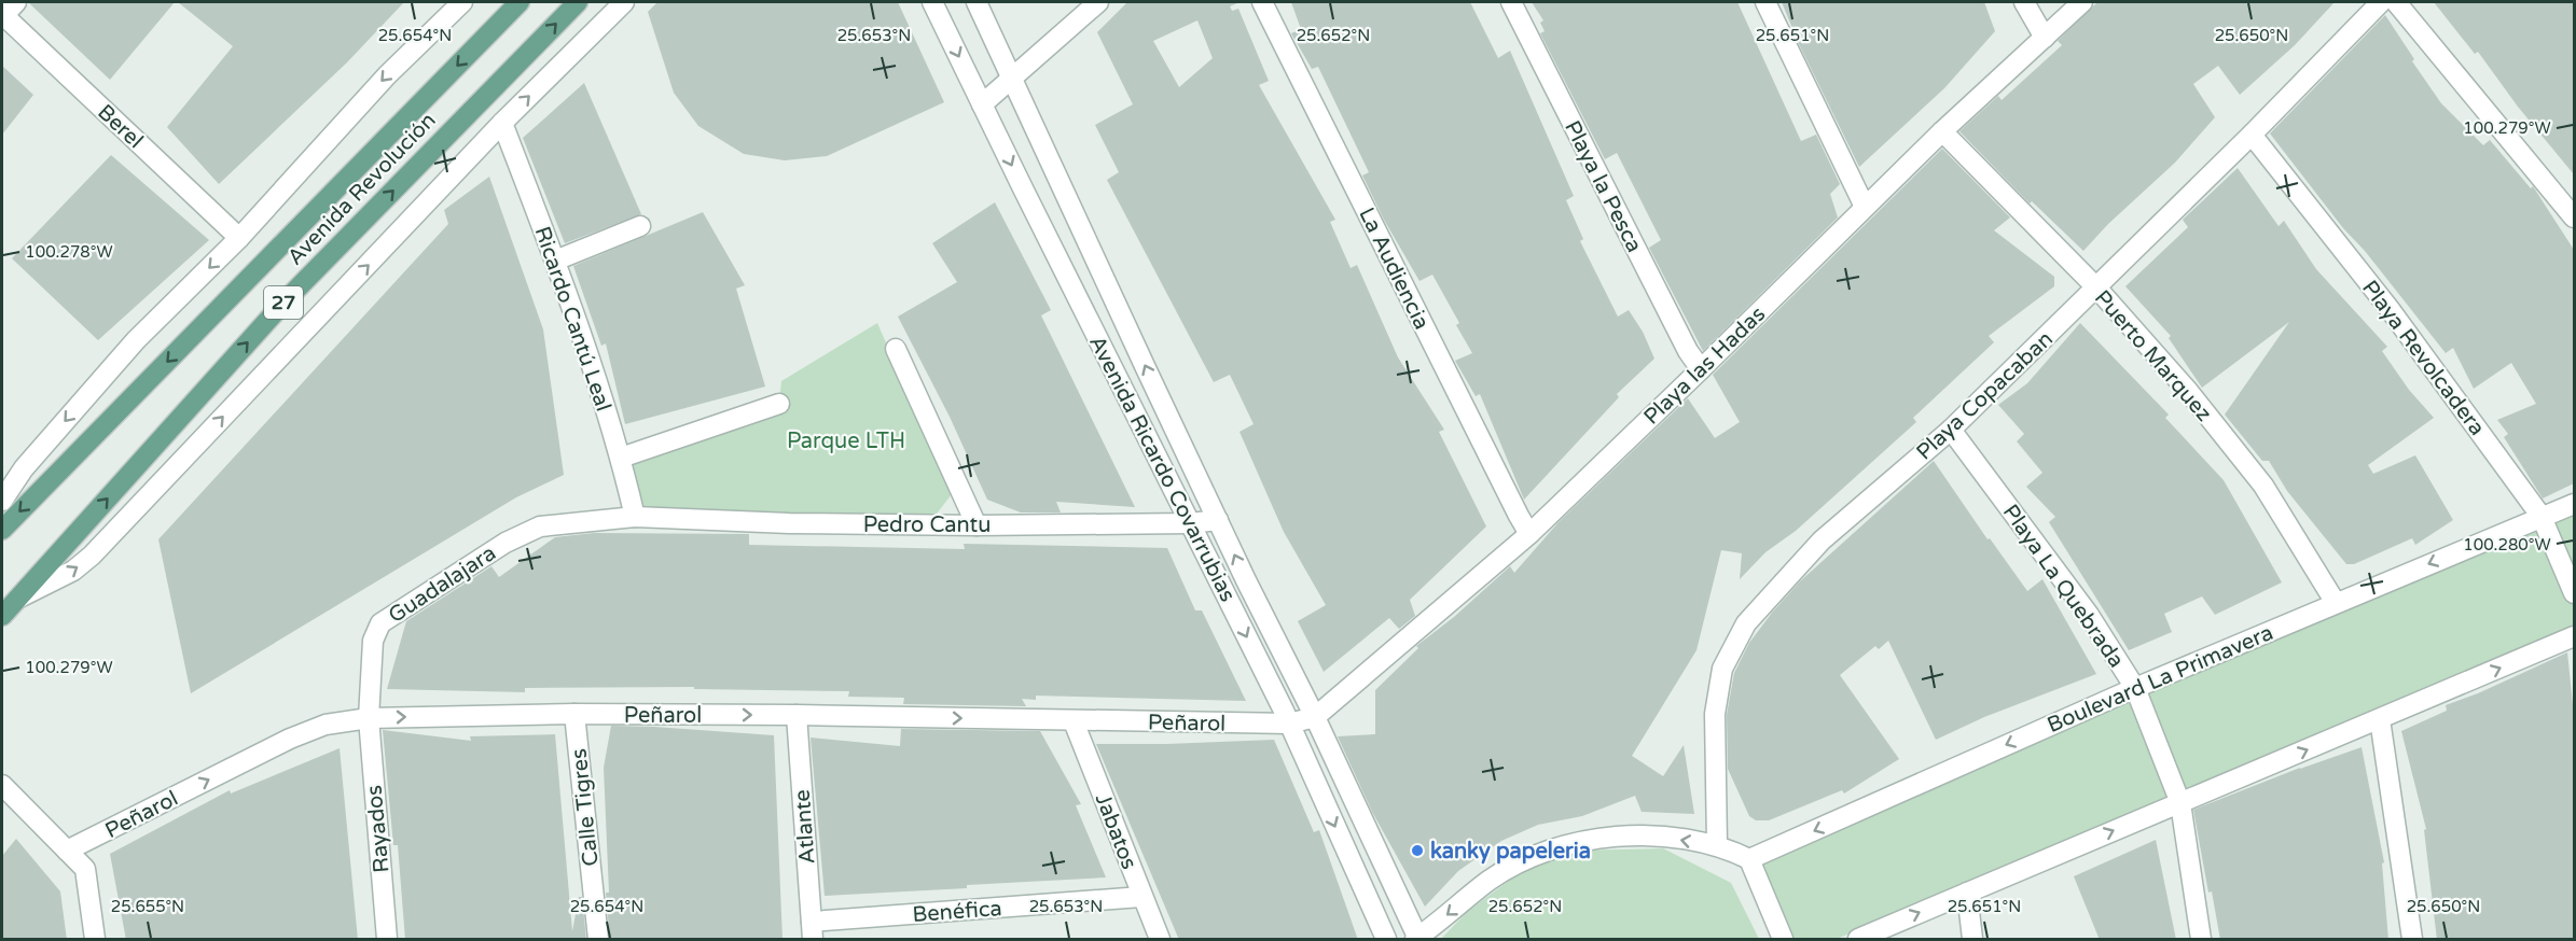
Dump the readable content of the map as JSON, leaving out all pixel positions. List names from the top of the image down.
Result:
{
  "streets": {
    "main road": ["Avenida Revolución", "27"],
    "street": [
      "Berel",
      "Playa la Pesca",
      "La Audiencia",
      "Ricardo Cantú Leal",
      "Puerto Marquez",
      "Playa Revolcadera",
      "Playa las Hadas",
      "Playa Copacaban",
      "Avenida Ricardo Covarrubias",
      "Pedro Cantu",
      "Guadalajara",
      "Playa La Quebrada",
      "Boulevard La Primavera",
      "Peñarol",
      "Calle Tigres",
      "Atlante",
      "Rayados",
      "Jabatos",
      "Benéfica"
    ]
  },
  "crossings": [
    ["Playa la Pesca", "Playa las Hadas"],
    ["La Audiencia", "Playa las Hadas"],
    ["Ricardo Cantú Leal", "Pedro Cantu"],
    ["Ricardo Cantú Leal", "Guadalajara"],
    ["Puerto Marquez", "Playa las Hadas"],
    ["Puerto Marquez", "Playa Copacaban"],
    ["Puerto Marquez", "Boulevard La Primavera"],
    ["Playa Revolcadera", "Playa Copacaban"],
    ["Playa Revolcadera", "Boulevard La Primavera"],
    ["Playa las Hadas", "Avenida Ricardo Covarrubias"],
    ["Playa Copacaban", "Playa La Quebrada"],
    ["Avenida Ricardo Covarrubias", "Pedro Cantu"],
    ["Avenida Ricardo Covarrubias", "Peñarol"],
    ["Pedro Cantu", "Guadalajara"],
    ["Guadalajara", "Peñarol"],
    ["Guadalajara", "Rayados"],
    ["Playa La Quebrada", "Boulevard La Primavera"],
    ["Peñarol", "Calle Tigres"],
    ["Peñarol", "Atlante"],
    ["Peñarol", "Rayados"],
    ["Peñarol", "Jabatos"],
    ["Atlante", "Benéfica"],
    ["Jabatos", "Benéfica"]
  ],
  "one_way": ["Peñarol"],
  "parks": ["Parque LTH"],
  "places": ["kanky papeleria"],
  "coordinates": [
    "25.654°N",
    "25.653°N",
    "25.652°N",
    "25.651°N",
    "25.650°N",
    "100.279°W",
    "100.278°W",
    "100.280°W",
    "25.655°N"
  ]
}
